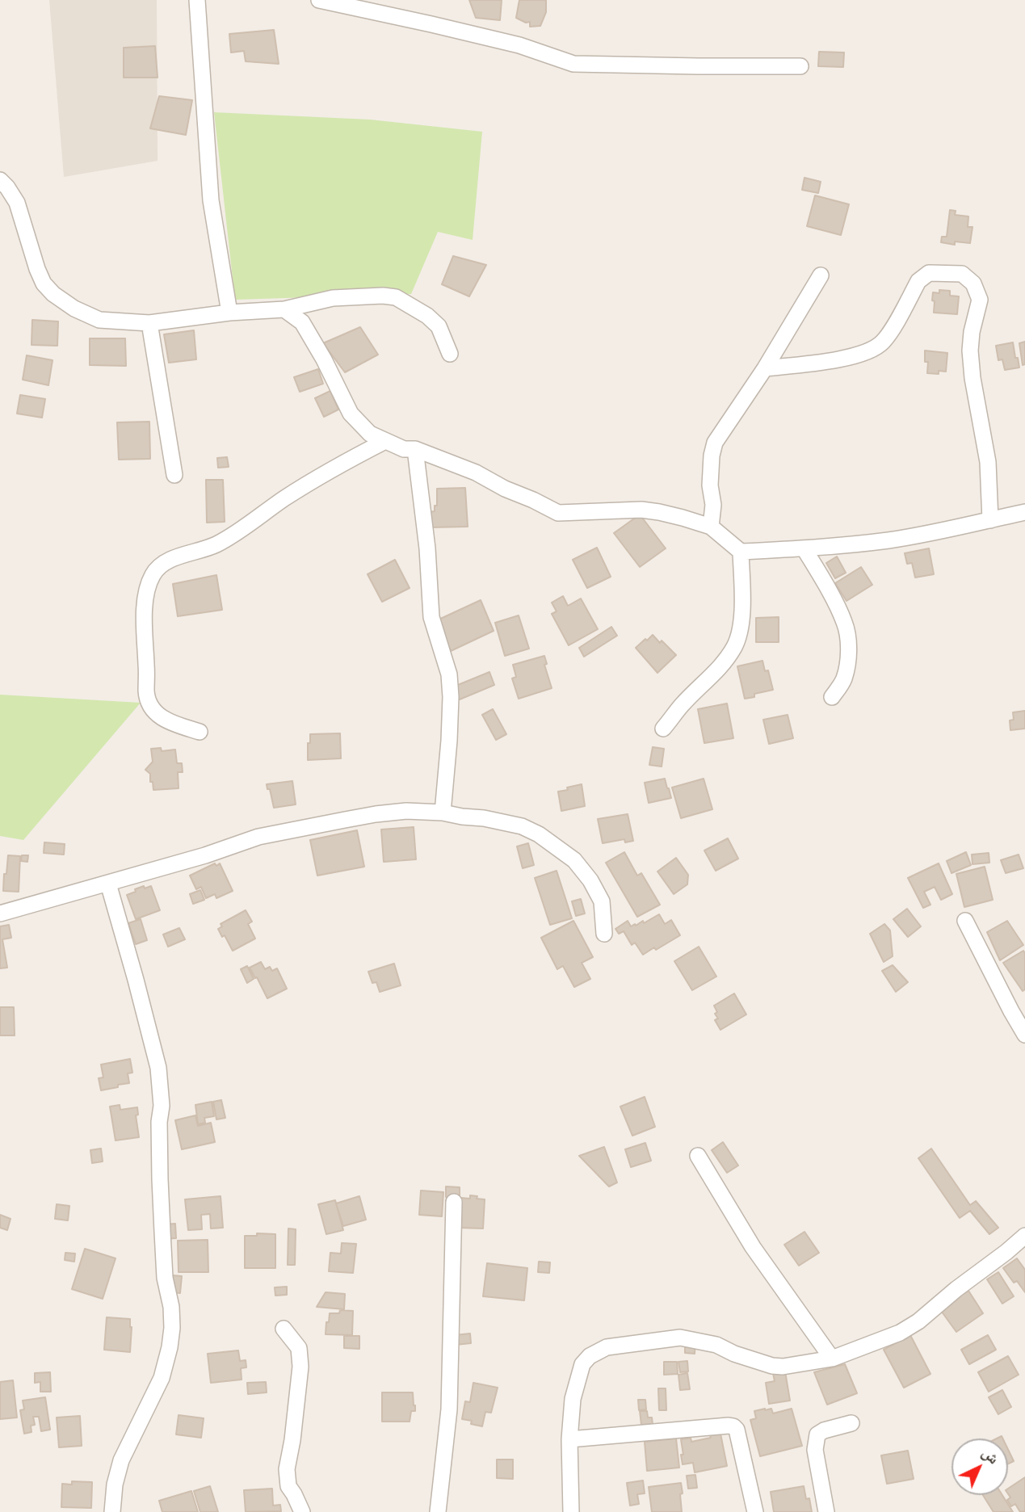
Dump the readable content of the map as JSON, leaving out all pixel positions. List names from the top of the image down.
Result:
{
  "north": "top right"
}
